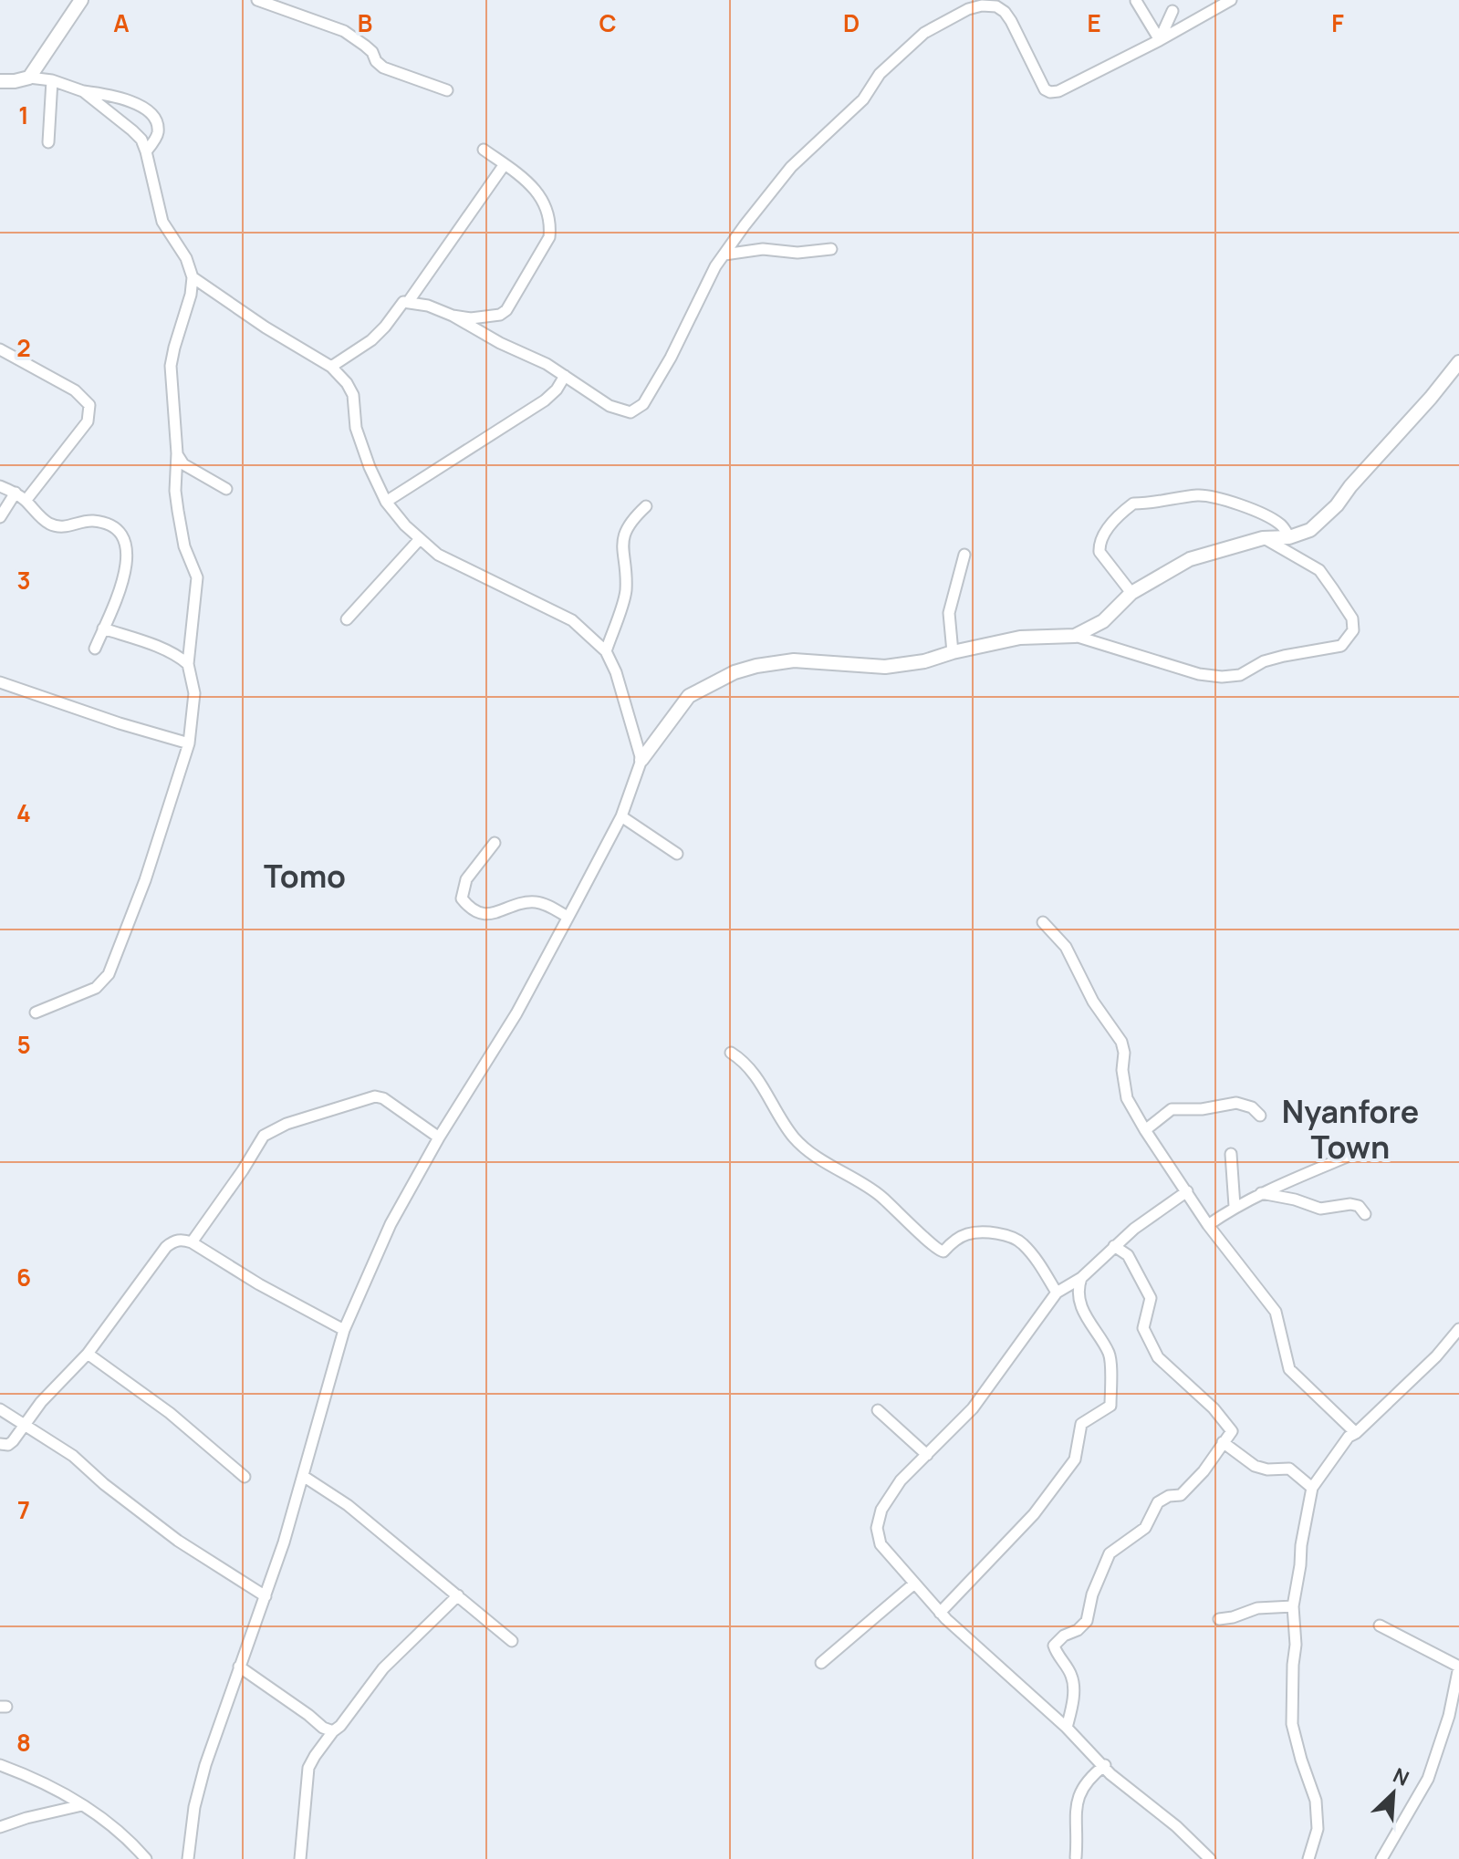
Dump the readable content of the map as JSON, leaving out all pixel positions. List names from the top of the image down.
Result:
{
  "districts": ["Tomo", "Nyanfore Town"],
  "north": "top right",
  "grid": {
    "columns": [
      "A",
      "B",
      "C",
      "D",
      "E",
      "F"
    ],
    "rows": [
      "1",
      "2",
      "3",
      "4",
      "5",
      "6",
      "7",
      "8"
    ]
  }
}
